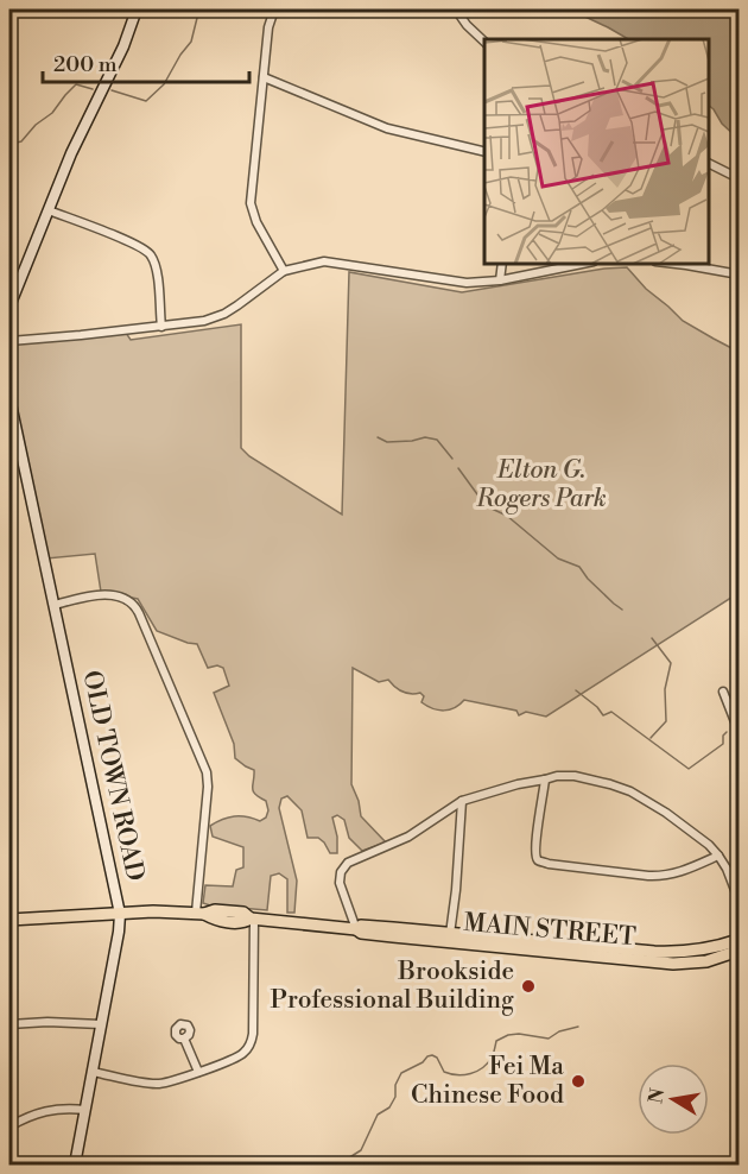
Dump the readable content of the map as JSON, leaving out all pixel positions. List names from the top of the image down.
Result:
{
  "streets": {
    "main road": ["OLD TOWN ROAD", "MAIN STREET"]
  },
  "crossings": [
    ["OLD TOWN ROAD", "MAIN STREET"]
  ],
  "parks": ["Elton G. Rogers Park"],
  "places": ["Brookside Professional Building", "Fei Ma Chinese Food"],
  "scale_bar": "200 m",
  "north": "left"
}
